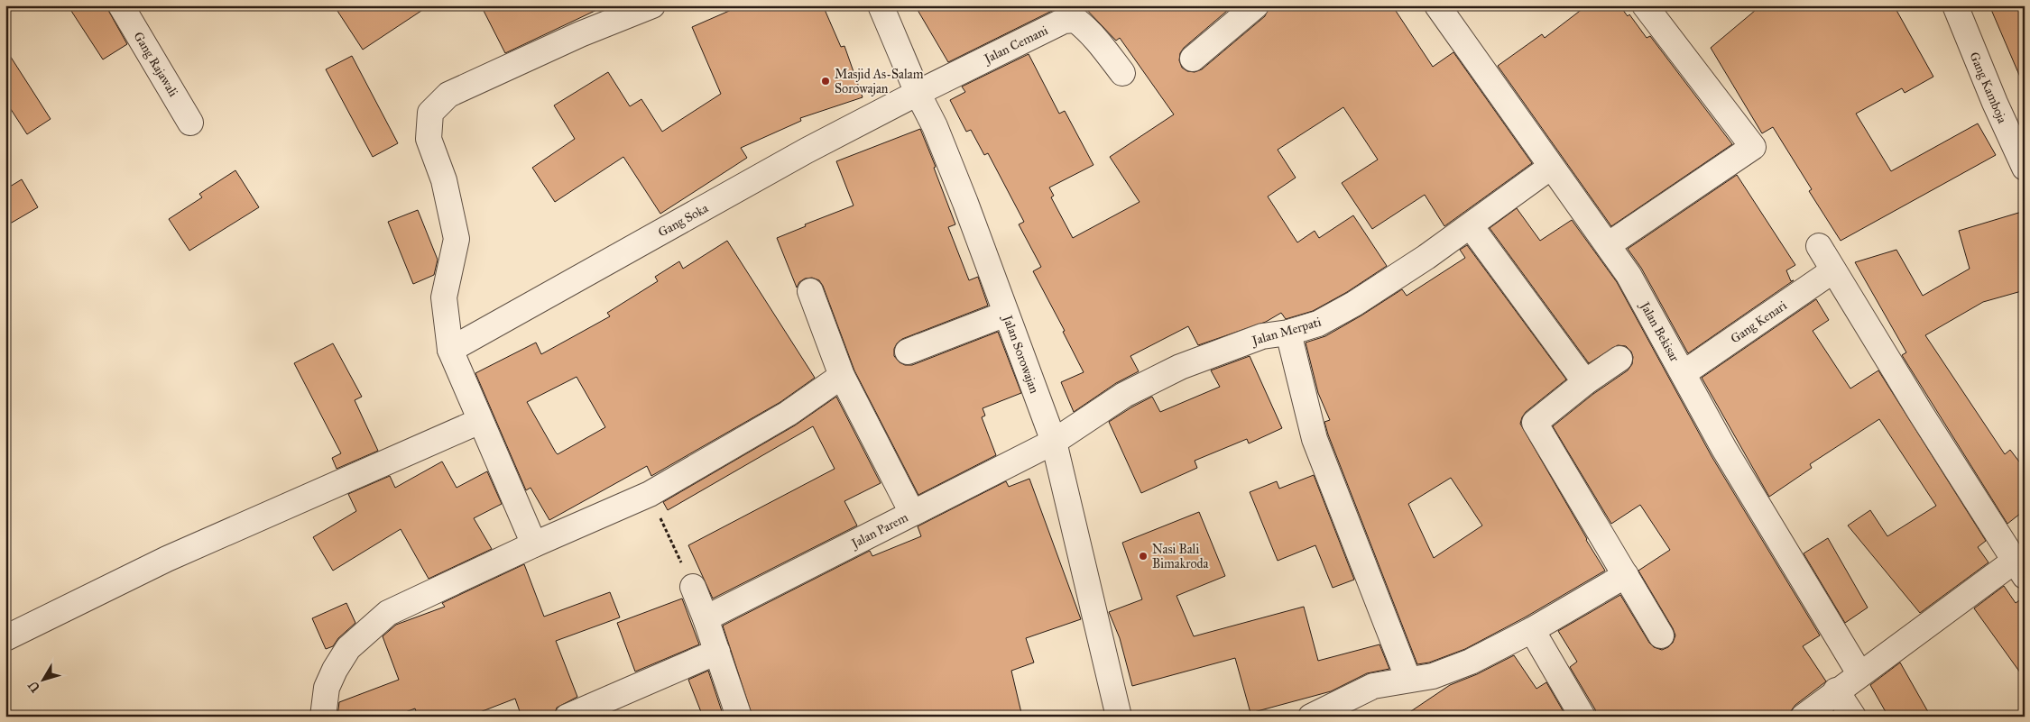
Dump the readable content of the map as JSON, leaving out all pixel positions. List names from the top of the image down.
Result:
{
  "streets": {
    "street": [
      "Jalan Cemani",
      "Gang Rajawali",
      "Gang Kamboja",
      "Gang Soka",
      "Gang Kenari",
      "Jalan Merpati",
      "Jalan Bekisar",
      "Jalan Sorowajan",
      "Jalan Parem"
    ]
  },
  "crossings": [
    ["Jalan Cemani", "Gang Soka"],
    ["Jalan Cemani", "Jalan Sorowajan"],
    ["Gang Soka", "Jalan Sorowajan"],
    ["Gang Kenari", "Jalan Bekisar"],
    ["Jalan Merpati", "Jalan Bekisar"],
    ["Jalan Merpati", "Jalan Sorowajan"],
    ["Jalan Merpati", "Jalan Parem"],
    ["Jalan Sorowajan", "Jalan Parem"]
  ],
  "places": ["Masjid As-Salam Sorowajan", "Nasi Bali Bimakroda"],
  "north": "bottom left"
}
